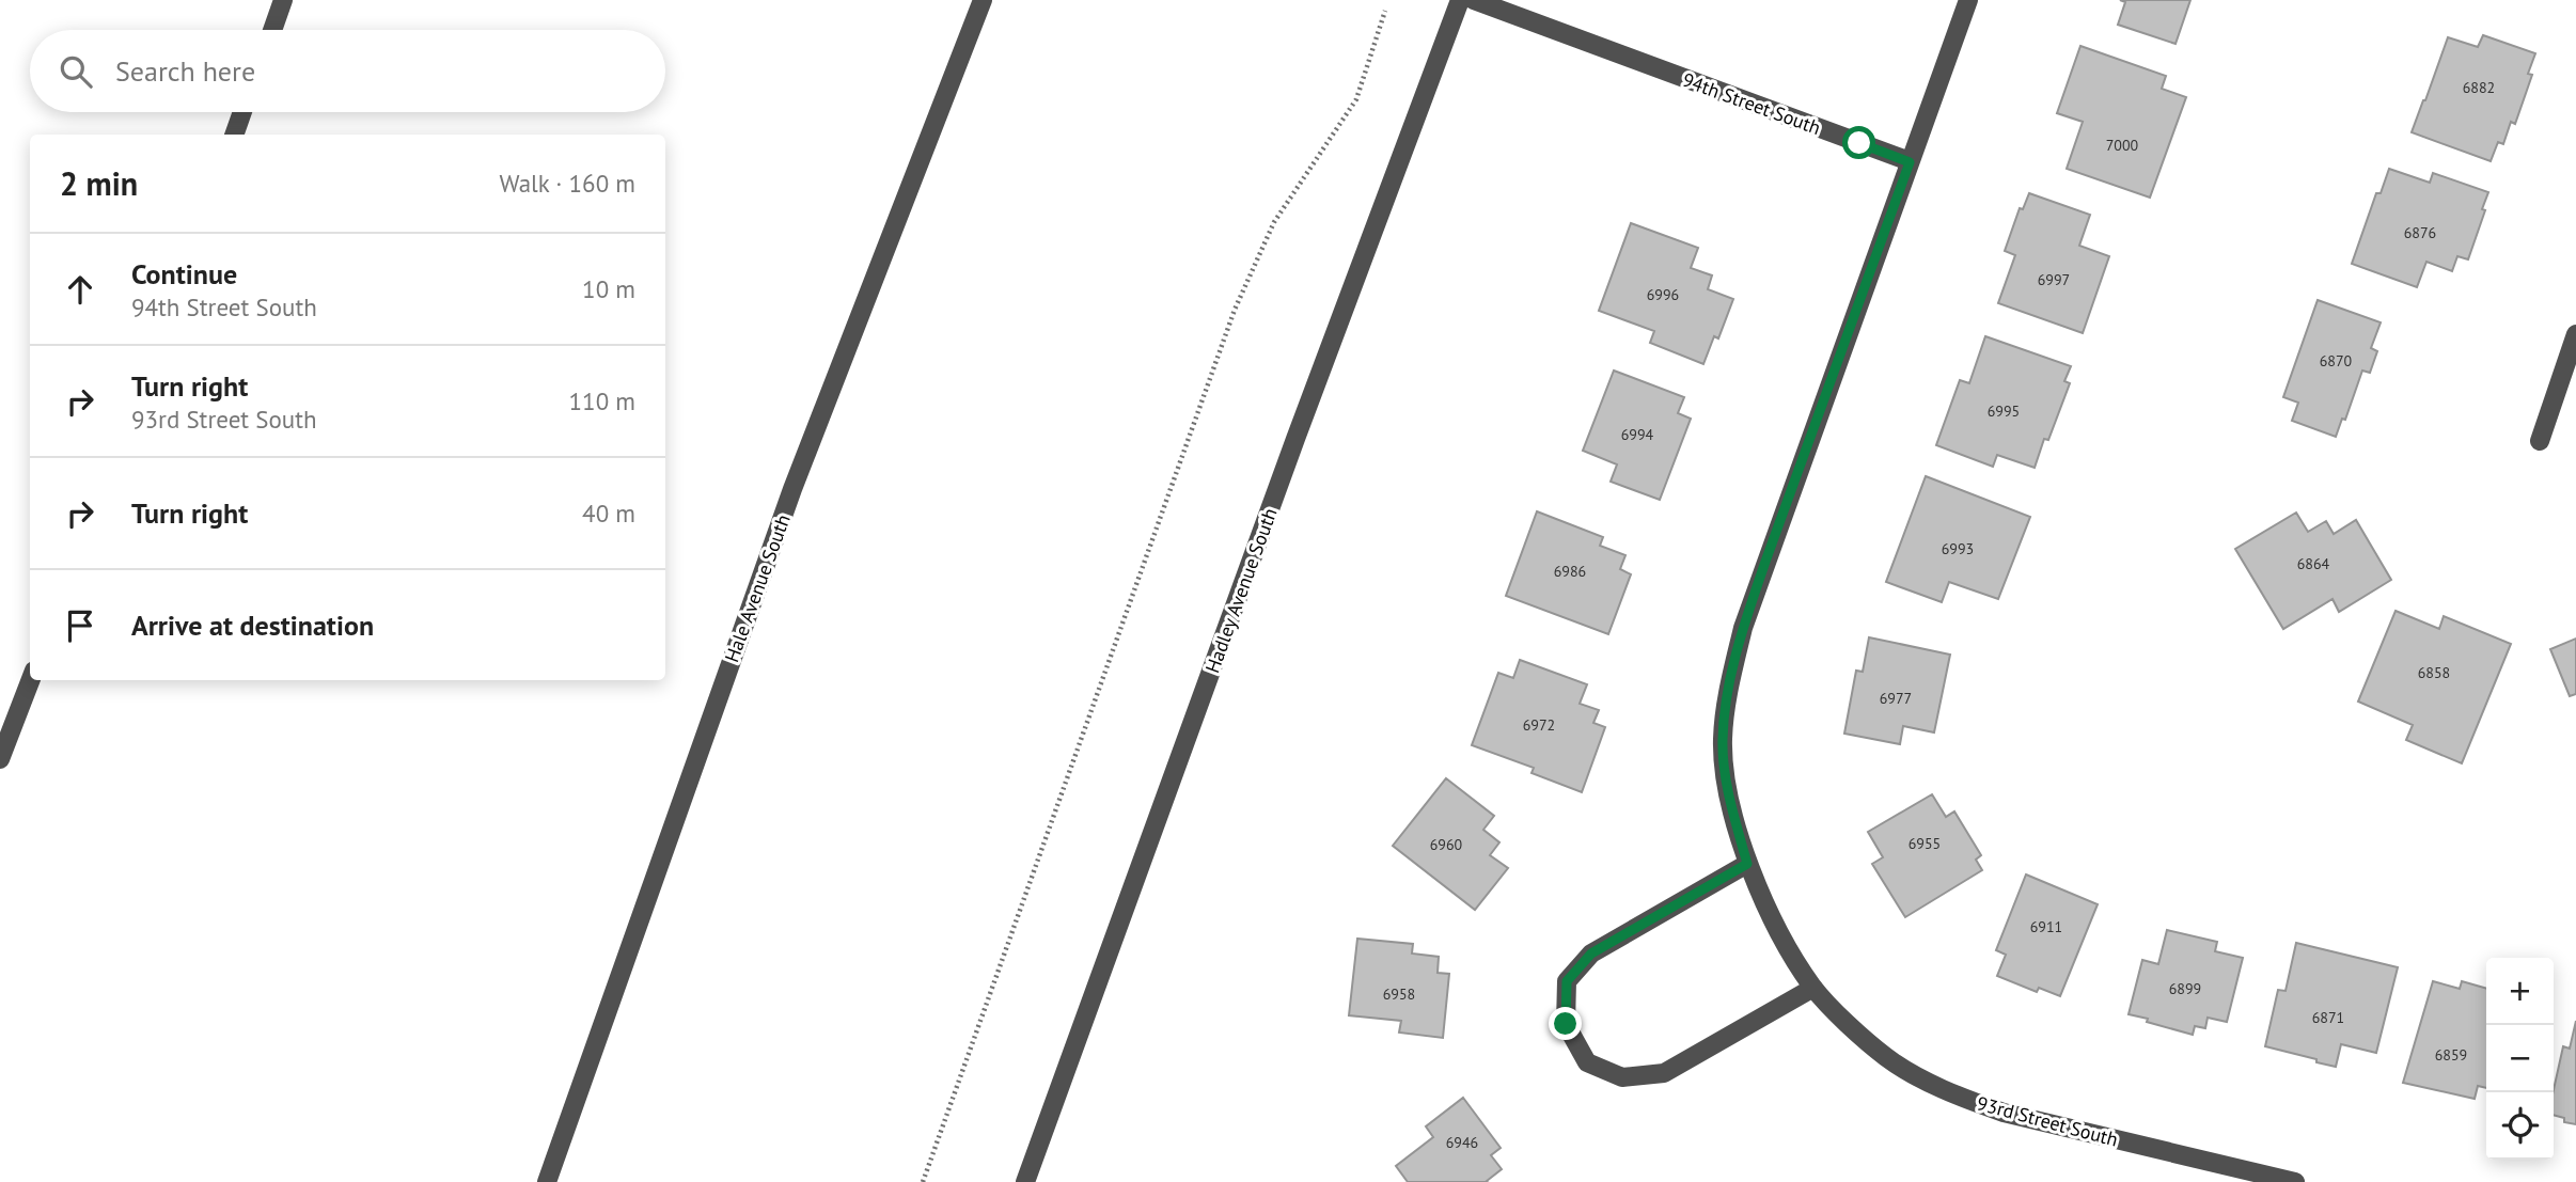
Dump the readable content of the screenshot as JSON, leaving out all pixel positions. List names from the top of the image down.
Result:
{
  "streets": {
    "street": [
      "94th Street South",
      "Hale Avenue South",
      "Hadley Avenue South",
      "93rd Street South"
    ]
  },
  "crossings": [
    ["94th Street South", "93rd Street South"]
  ],
  "house_numbers": [
    "6882",
    "7000",
    "6876",
    "6997",
    "6996",
    "6870",
    "6995",
    "6994",
    "6993",
    "6864",
    "6986",
    "6858",
    "6977",
    "6972",
    "6955",
    "6960",
    "6911",
    "6899",
    "6958",
    "6871",
    "6859",
    "6946"
  ],
  "page": {
    "search": "Search here",
    "heading": ["2 min", "Walk · 160 m"],
    "list": [
      ["Continue", "94th Street South", "10 m"],
      ["Turn right", "93rd Street South", "110 m"],
      ["Turn right", "40 m"],
      "Arrive at destination"
    ],
    "map_buttons": ["+", "−"]
  }
}
